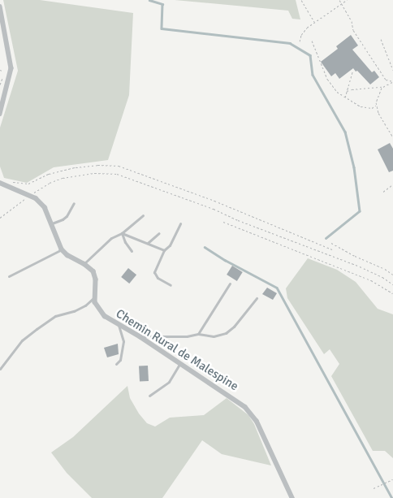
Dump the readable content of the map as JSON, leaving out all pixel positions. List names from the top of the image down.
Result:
{
  "streets": {
    "street": ["Chemin Rural de Malespine"]
  }
}
